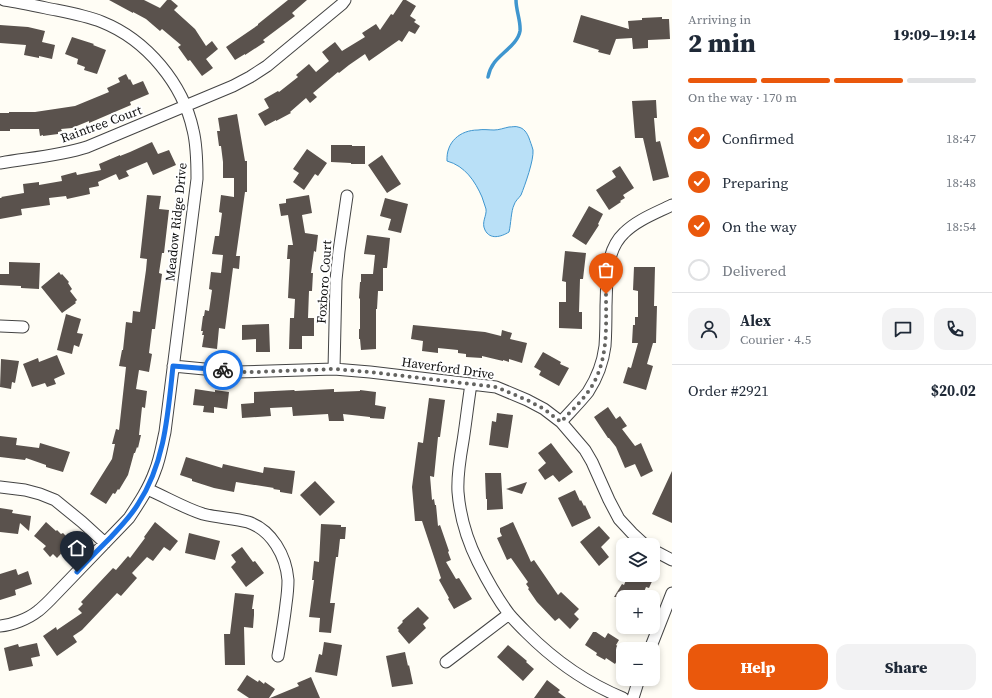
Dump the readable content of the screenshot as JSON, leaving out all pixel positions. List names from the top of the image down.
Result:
{
  "streets": {
    "street": [
      "Raintree Court",
      "Meadow Ridge Drive",
      "Foxboro Court",
      "Haverford Drive"
    ]
  },
  "crossings": [
    ["Raintree Court", "Meadow Ridge Drive"],
    ["Meadow Ridge Drive", "Haverford Drive"],
    ["Foxboro Court", "Haverford Drive"]
  ],
  "page": {
    "heading": ["2 min", "Arriving in", "19:09–19:14"],
    "panel": [
      "Alex",
      "Courier · 4.5",
      "Order #2921",
      "$20.02"
    ],
    "bar": "On the way · 170 m",
    "list": [
      ["Confirmed", "18:47"],
      ["Preparing", "18:48"],
      ["On the way", "18:54"],
      "Delivered"
    ],
    "map_buttons": ["+", "−"],
    "buttons": ["Help", "Share"]
  }
}
